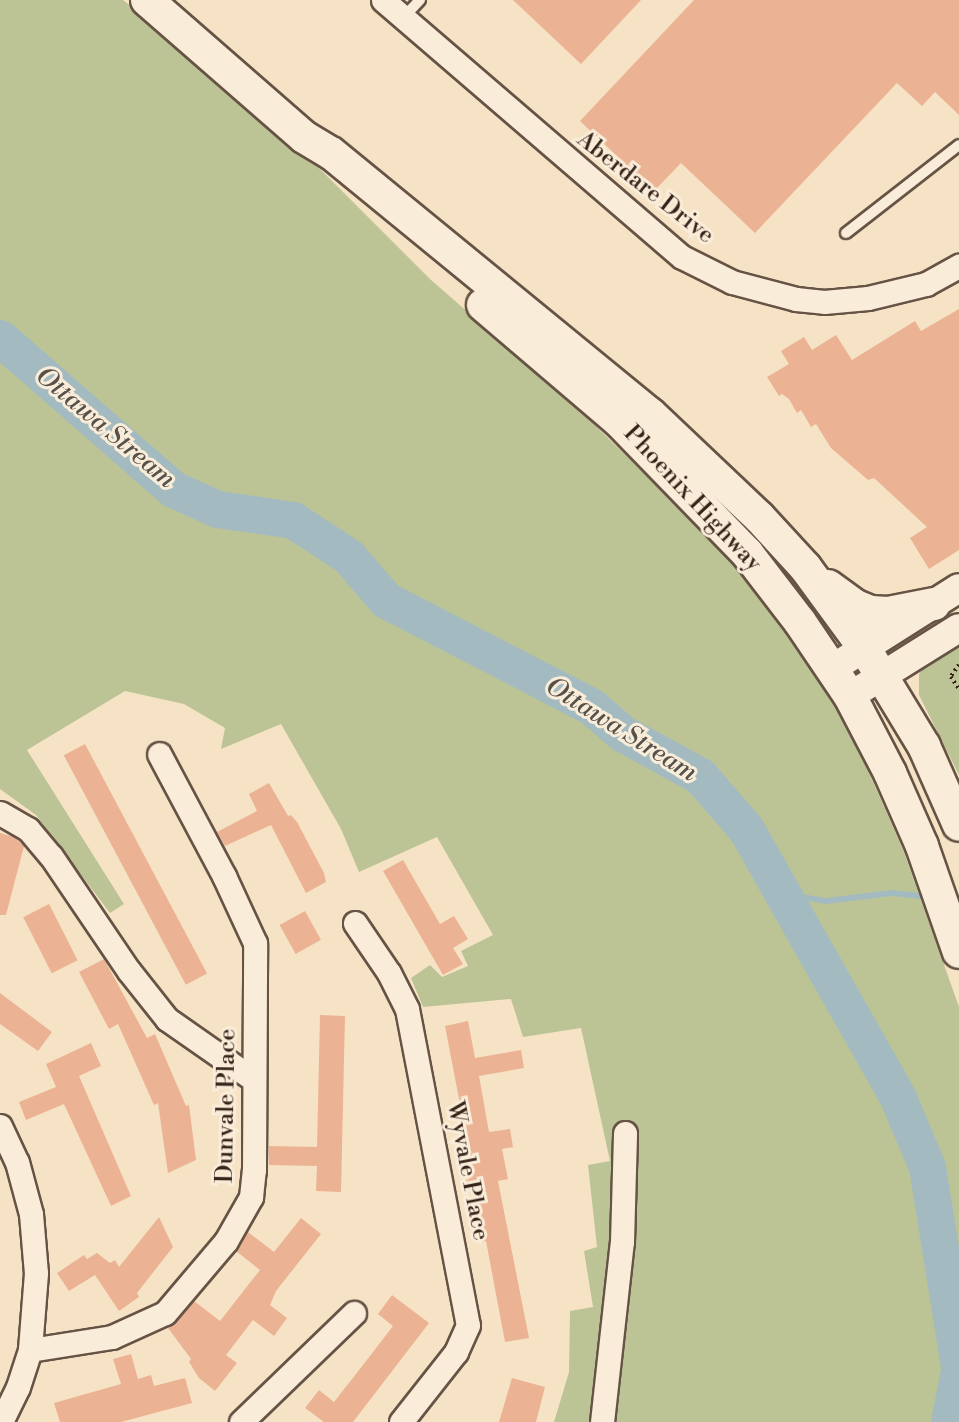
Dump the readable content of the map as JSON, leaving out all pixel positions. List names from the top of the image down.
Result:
{
  "streets": {
    "main road": ["Phoenix Highway"],
    "street": ["Aberdare Drive", "Dunvale Place", "Wyvale Place"]
  },
  "water": ["Ottawa Stream"]
}
